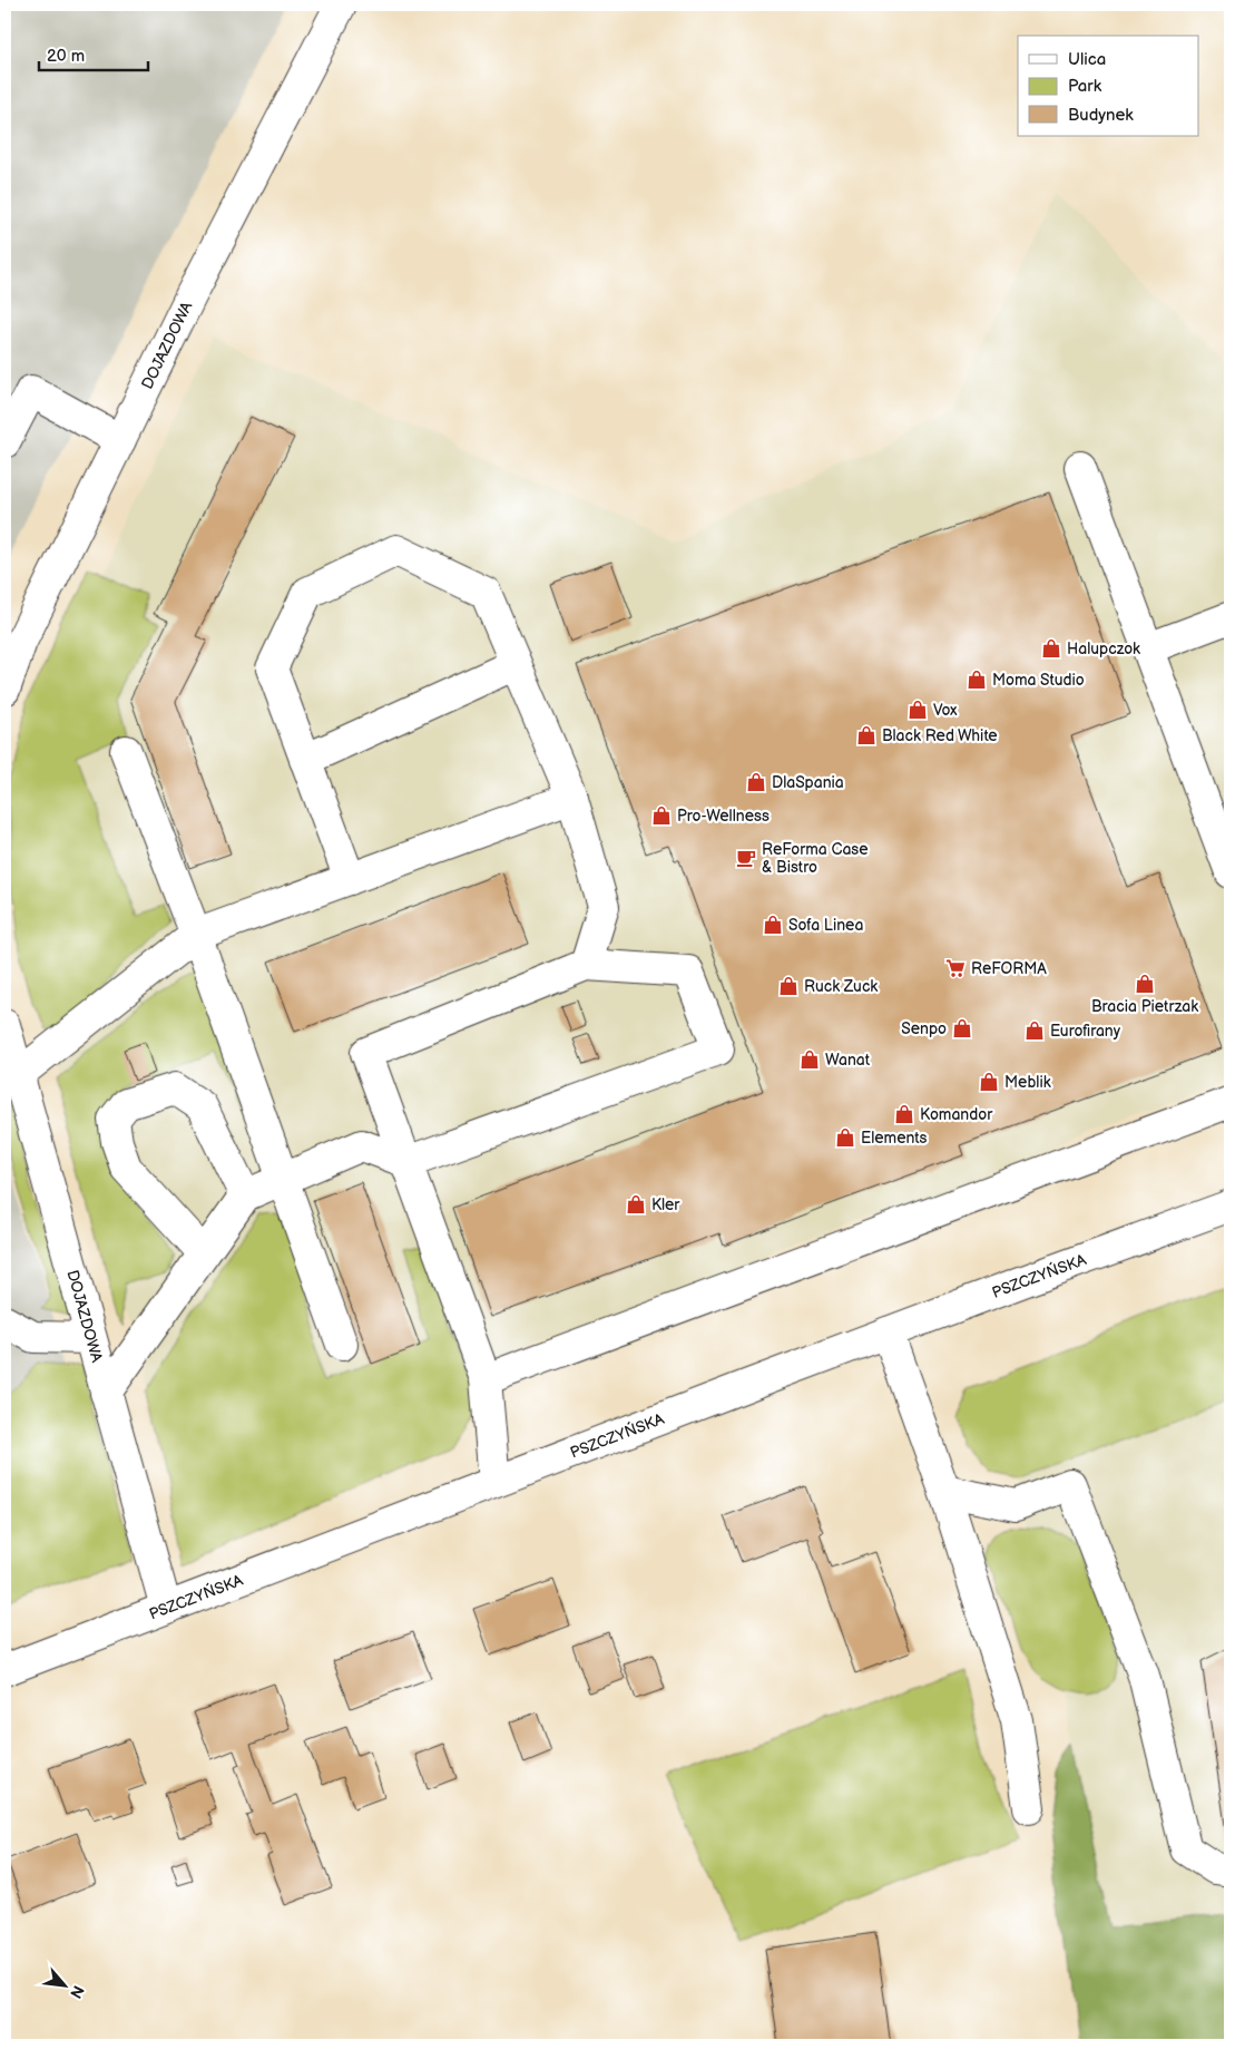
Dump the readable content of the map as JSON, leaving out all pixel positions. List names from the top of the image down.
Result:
{
  "streets": {
    "main road": ["DOJAZDOWA", "PSZCZYŃSKA"]
  },
  "crossings": [
    ["DOJAZDOWA", "PSZCZYŃSKA"]
  ],
  "places": {
    "shop": [
      "Halupczok",
      "Moma Studio",
      "Vox",
      "Black Red White",
      "DlaSpania",
      "Pro-Wellness",
      "Sofa Linea",
      "Bracia Pietrzak",
      "Ruck Zuck",
      "Senpo",
      "Eurofirany",
      "Wanat",
      "Meblik",
      "Komandor",
      "Elements",
      "Kler"
    ],
    "cafe": ["ReForma Case & Bistro"],
    "supermarket": ["ReFORMA"]
  },
  "legend": ["Ulica", "Park", "Budynek"],
  "scale_bar": "20 m",
  "north": "bottom right"
}
